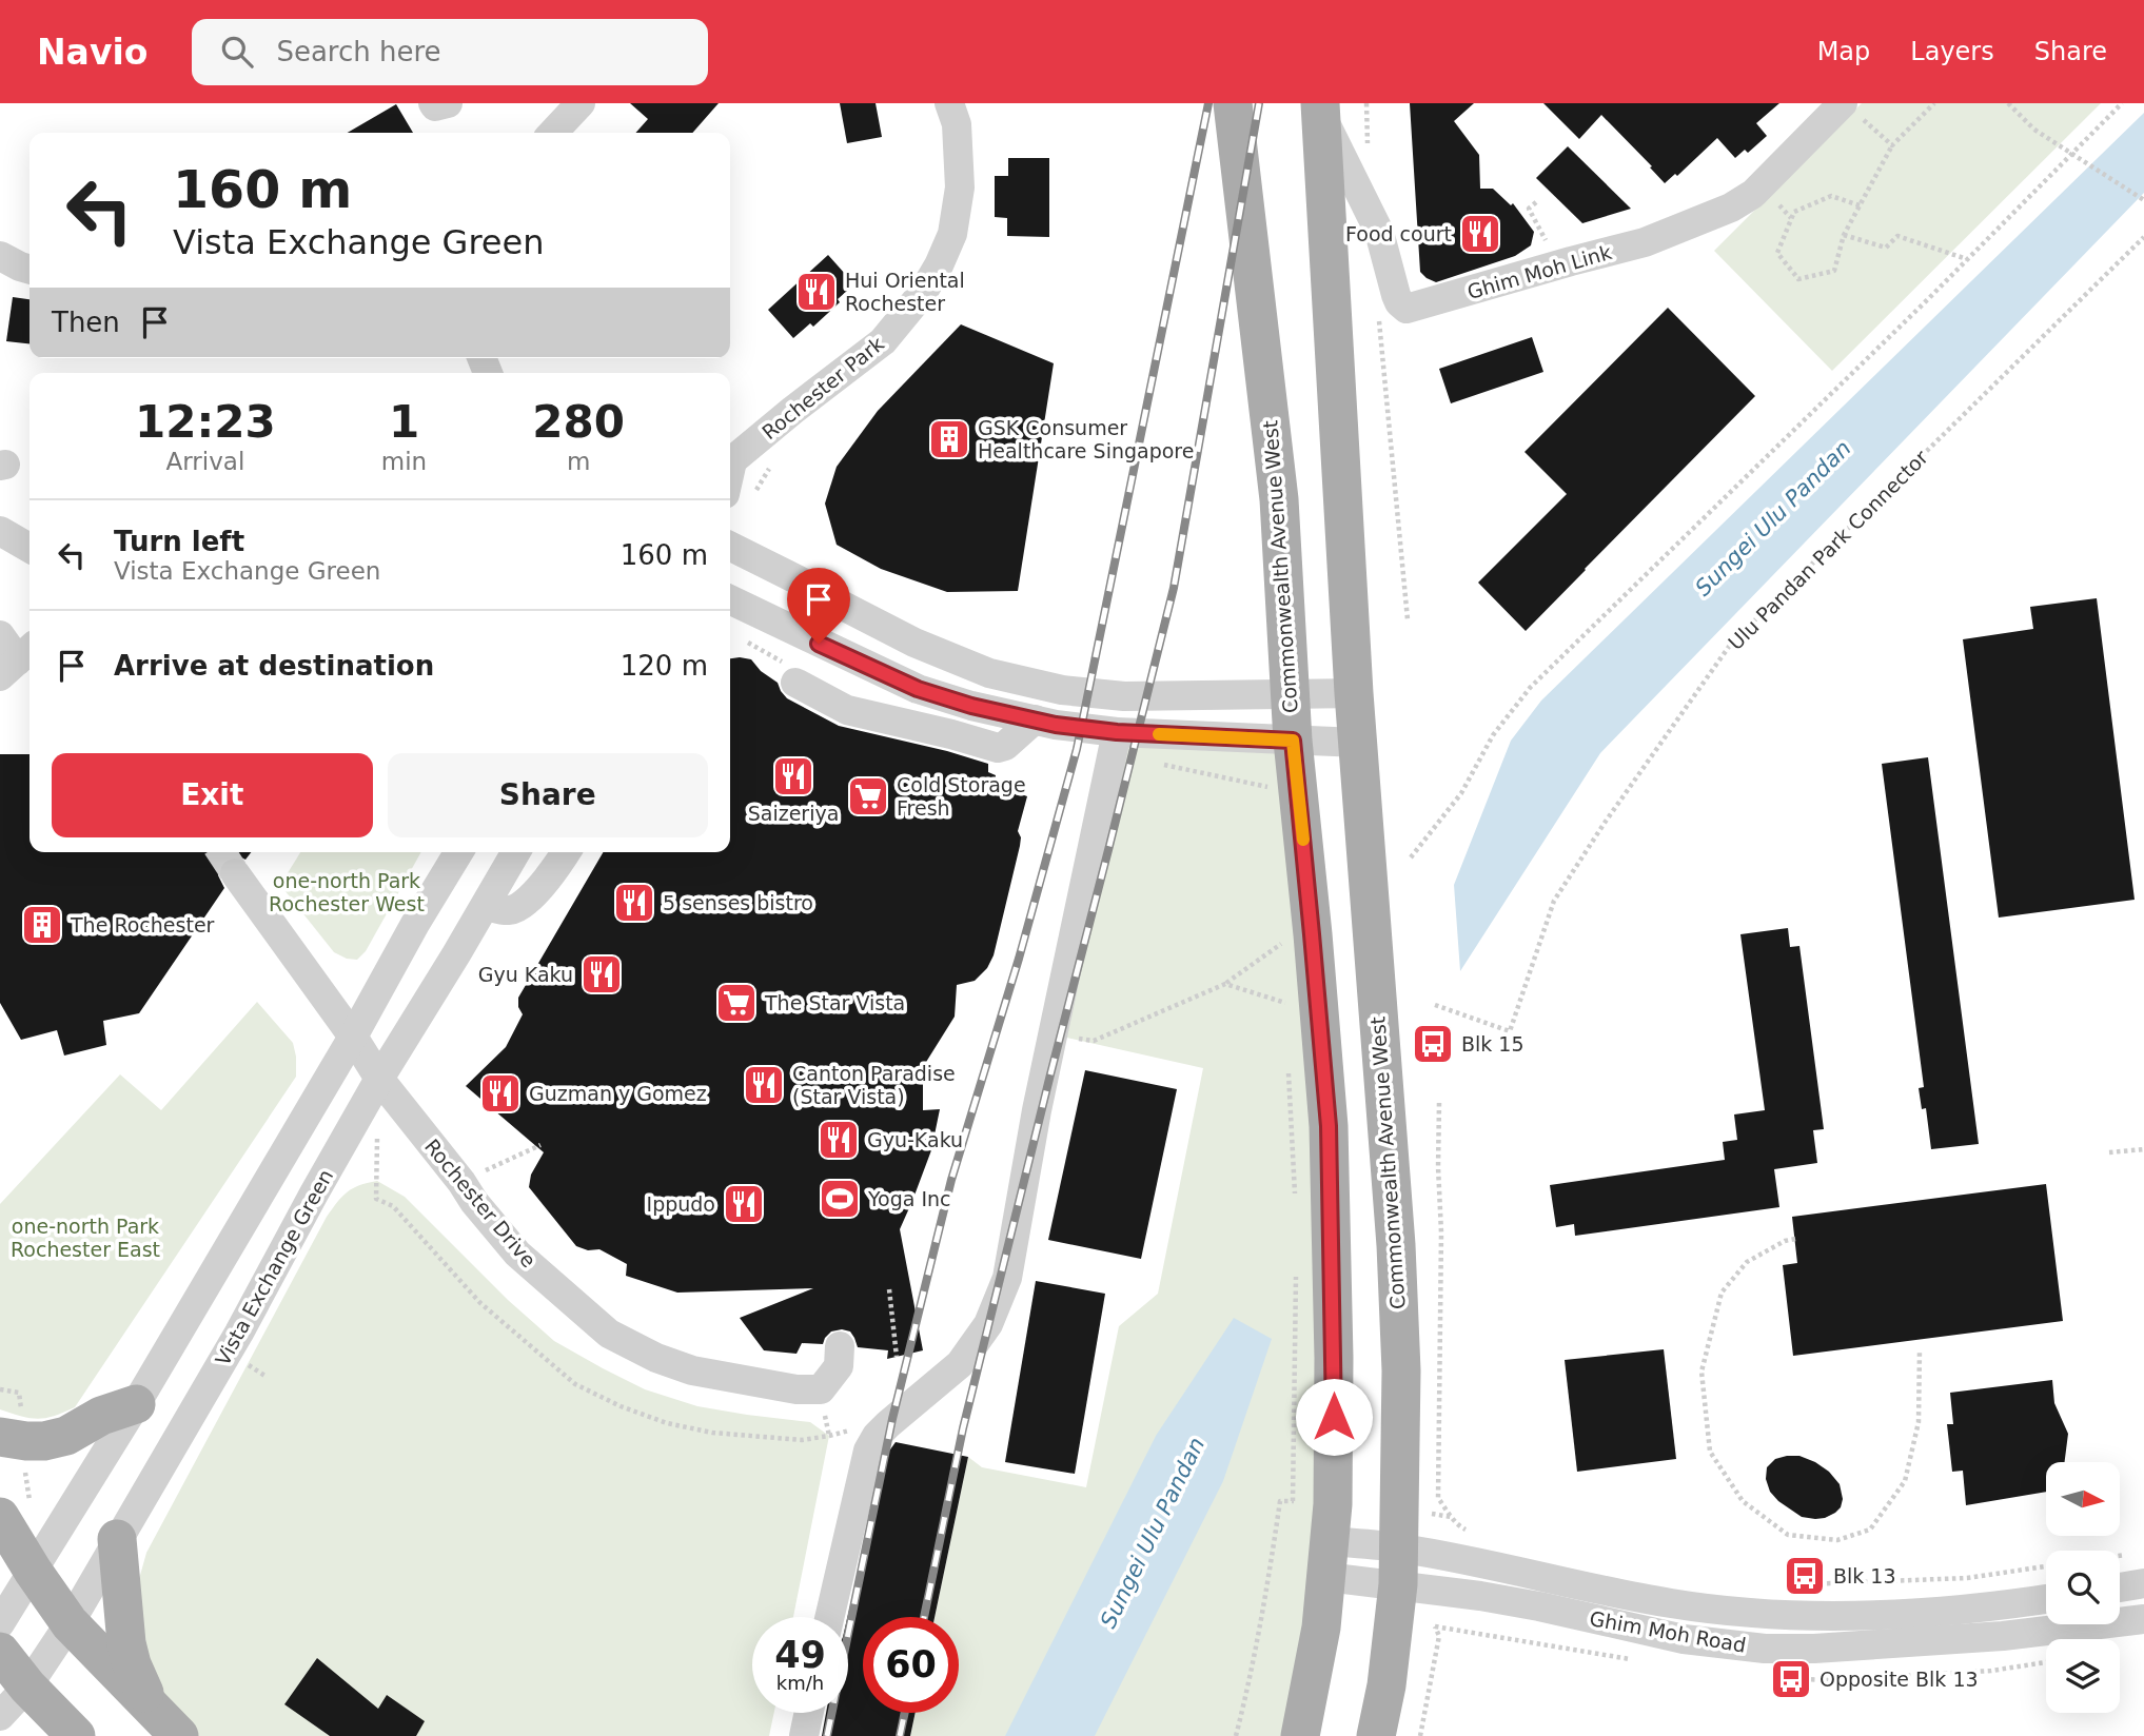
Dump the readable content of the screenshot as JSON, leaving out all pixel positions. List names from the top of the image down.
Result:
{
  "streets": {
    "main road": ["Commonwealth Avenue West"],
    "street": [
      "Ghim Moh Link",
      "Rochester Park",
      "Rochester Drive",
      "Vista Exchange Green",
      "Ghim Moh Road"
    ],
    "path": ["Ulu Pandan Park Connector"]
  },
  "crossings": [
    ["Ghim Moh Link", "Commonwealth Avenue West"],
    ["Commonwealth Avenue West", "Ghim Moh Road"],
    ["Rochester Drive", "Vista Exchange Green"]
  ],
  "water": ["Sungei Ulu Pandan"],
  "parks": ["one-north Park Rochester West", "one-north Park Rochester East"],
  "places": {
    "restaurant": [
      "Food court",
      "Hui Oriental Rochester",
      "Saizeriya",
      "5 senses bistro",
      "Gyu Kaku",
      "Canton Paradise (Star Vista)",
      "Guzman y Gomez",
      "Gyu-Kaku",
      "Ippudo"
    ],
    "building": ["GSK Consumer Healthcare Singapore", "The Rochester"],
    "supermarket": ["Cold Storage Fresh", "The Star Vista"],
    "bus stop": ["Blk 15", "Blk 13", "Opposite Blk 13"],
    "sports": ["Yoga Inc"]
  },
  "north": "right",
  "page": {
    "header": "Navio",
    "search": "Search here",
    "nav": ["Map", "Layers", "Share"],
    "turn": ["160 m", "Vista Exchange Green"],
    "then": "Then",
    "eta": [
      "12:23",
      "Arrival",
      "1",
      "min",
      "280",
      "m"
    ],
    "list": [
      {
        "name": "Turn left",
        "note": "Vista Exchange Green",
        "value": "160 m"
      },
      {
        "name": "Arrive at destination",
        "value": "120 m"
      }
    ],
    "buttons": ["Exit", "Share"],
    "speed": "49 km/h",
    "limit": "60"
  }
}
